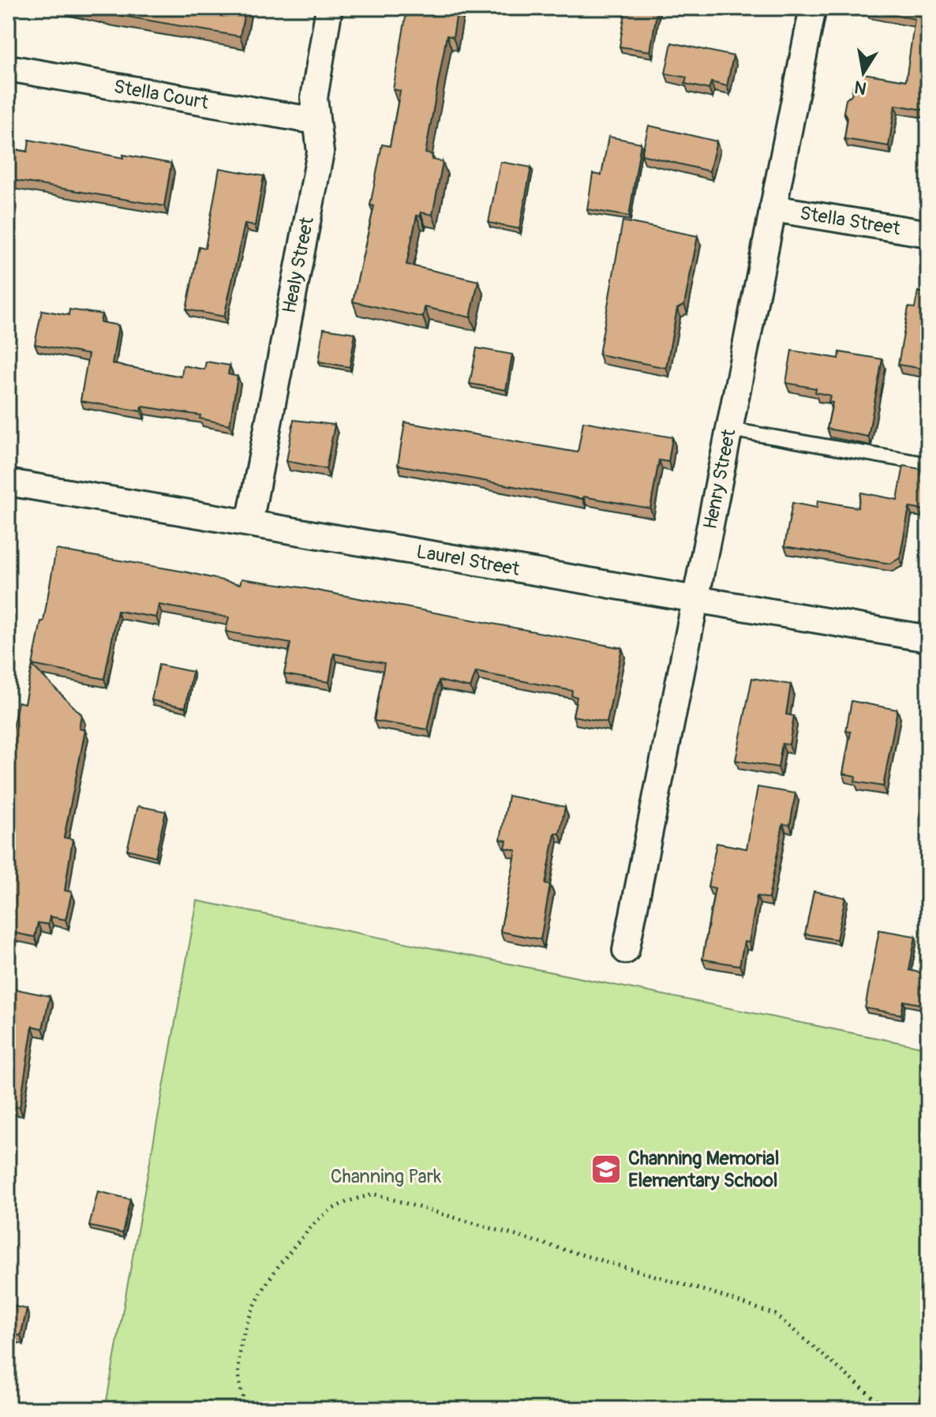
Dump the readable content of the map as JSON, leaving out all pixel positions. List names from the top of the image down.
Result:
{
  "streets": {
    "street": [
      "Stella Court",
      "Stella Street",
      "Healy Street",
      "Henry Street",
      "Laurel Street"
    ]
  },
  "crossings": [
    ["Stella Court", "Healy Street"],
    ["Stella Street", "Henry Street"],
    ["Healy Street", "Laurel Street"],
    ["Henry Street", "Laurel Street"]
  ],
  "parks": ["Channing Park"],
  "places": {
    "school or university": ["Channing Memorial Elementary School"]
  },
  "north": "bottom"
}
